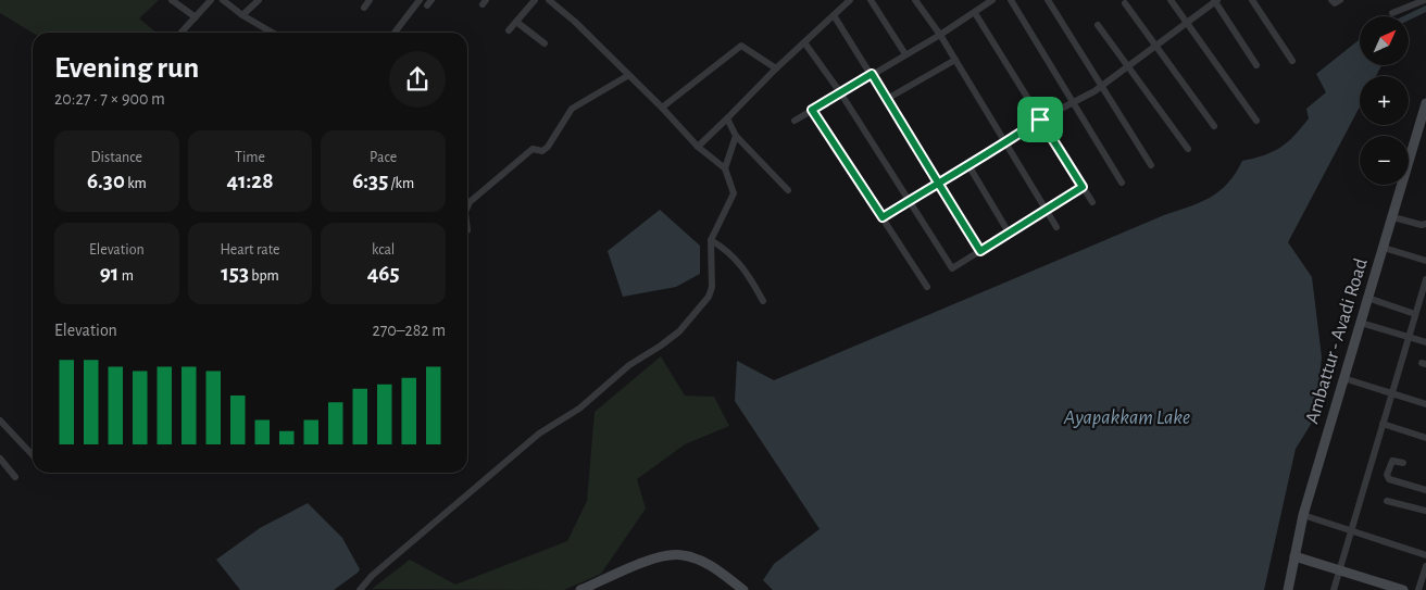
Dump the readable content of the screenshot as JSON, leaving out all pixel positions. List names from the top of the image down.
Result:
{
  "streets": {
    "street": ["Ambattur - Avadi Road"]
  },
  "water": ["Ayapakkam Lake"],
  "north": "top right",
  "page": {
    "map_buttons": ["+", "−"],
    "heading": ["Evening run", "20:27 · 7 × 900 m"],
    "stats": [
      ["Distance", "6.30 km"],
      ["Time", "41:28"],
      ["Pace", "6:35 /km"],
      ["Elevation", "91 m"],
      ["Heart rate", "153 bpm"],
      ["kcal", "465"]
    ],
    "chart": ["Elevation", "270–282 m"]
  }
}
